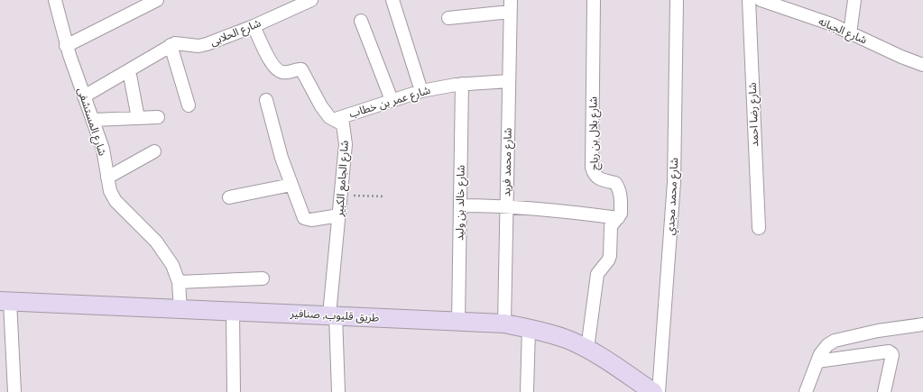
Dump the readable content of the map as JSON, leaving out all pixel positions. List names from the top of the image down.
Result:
{
  "streets": {
    "street": [
      "شارع الجبانه",
      "شارع الحلابى",
      "شارع عمر بن خطاب",
      "شارع رضا احمد",
      "شارع المستشفى",
      "شارع بلال بن رباح",
      "شارع محمد فريد",
      "شارع الجامع الكبير",
      "شارع محمد مجدي",
      "شارع خالد بن وليد",
      "طريق قليوب, صنافير"
    ]
  },
  "crossings": [
    ["شارع الحلابى", "شارع المستشفى"],
    ["شارع الحلابى", "شارع الجامع الكبير"],
    ["شارع عمر بن خطاب", "شارع محمد فريد"],
    ["شارع عمر بن خطاب", "شارع الجامع الكبير"],
    ["شارع عمر بن خطاب", "شارع خالد بن وليد"],
    ["شارع المستشفى", "طريق قليوب, صنافير"],
    ["شارع بلال بن رباح", "طريق قليوب, صنافير"],
    ["شارع محمد فريد", "طريق قليوب, صنافير"],
    ["شارع الجامع الكبير", "طريق قليوب, صنافير"],
    ["شارع خالد بن وليد", "طريق قليوب, صنافير"]
  ]
}
